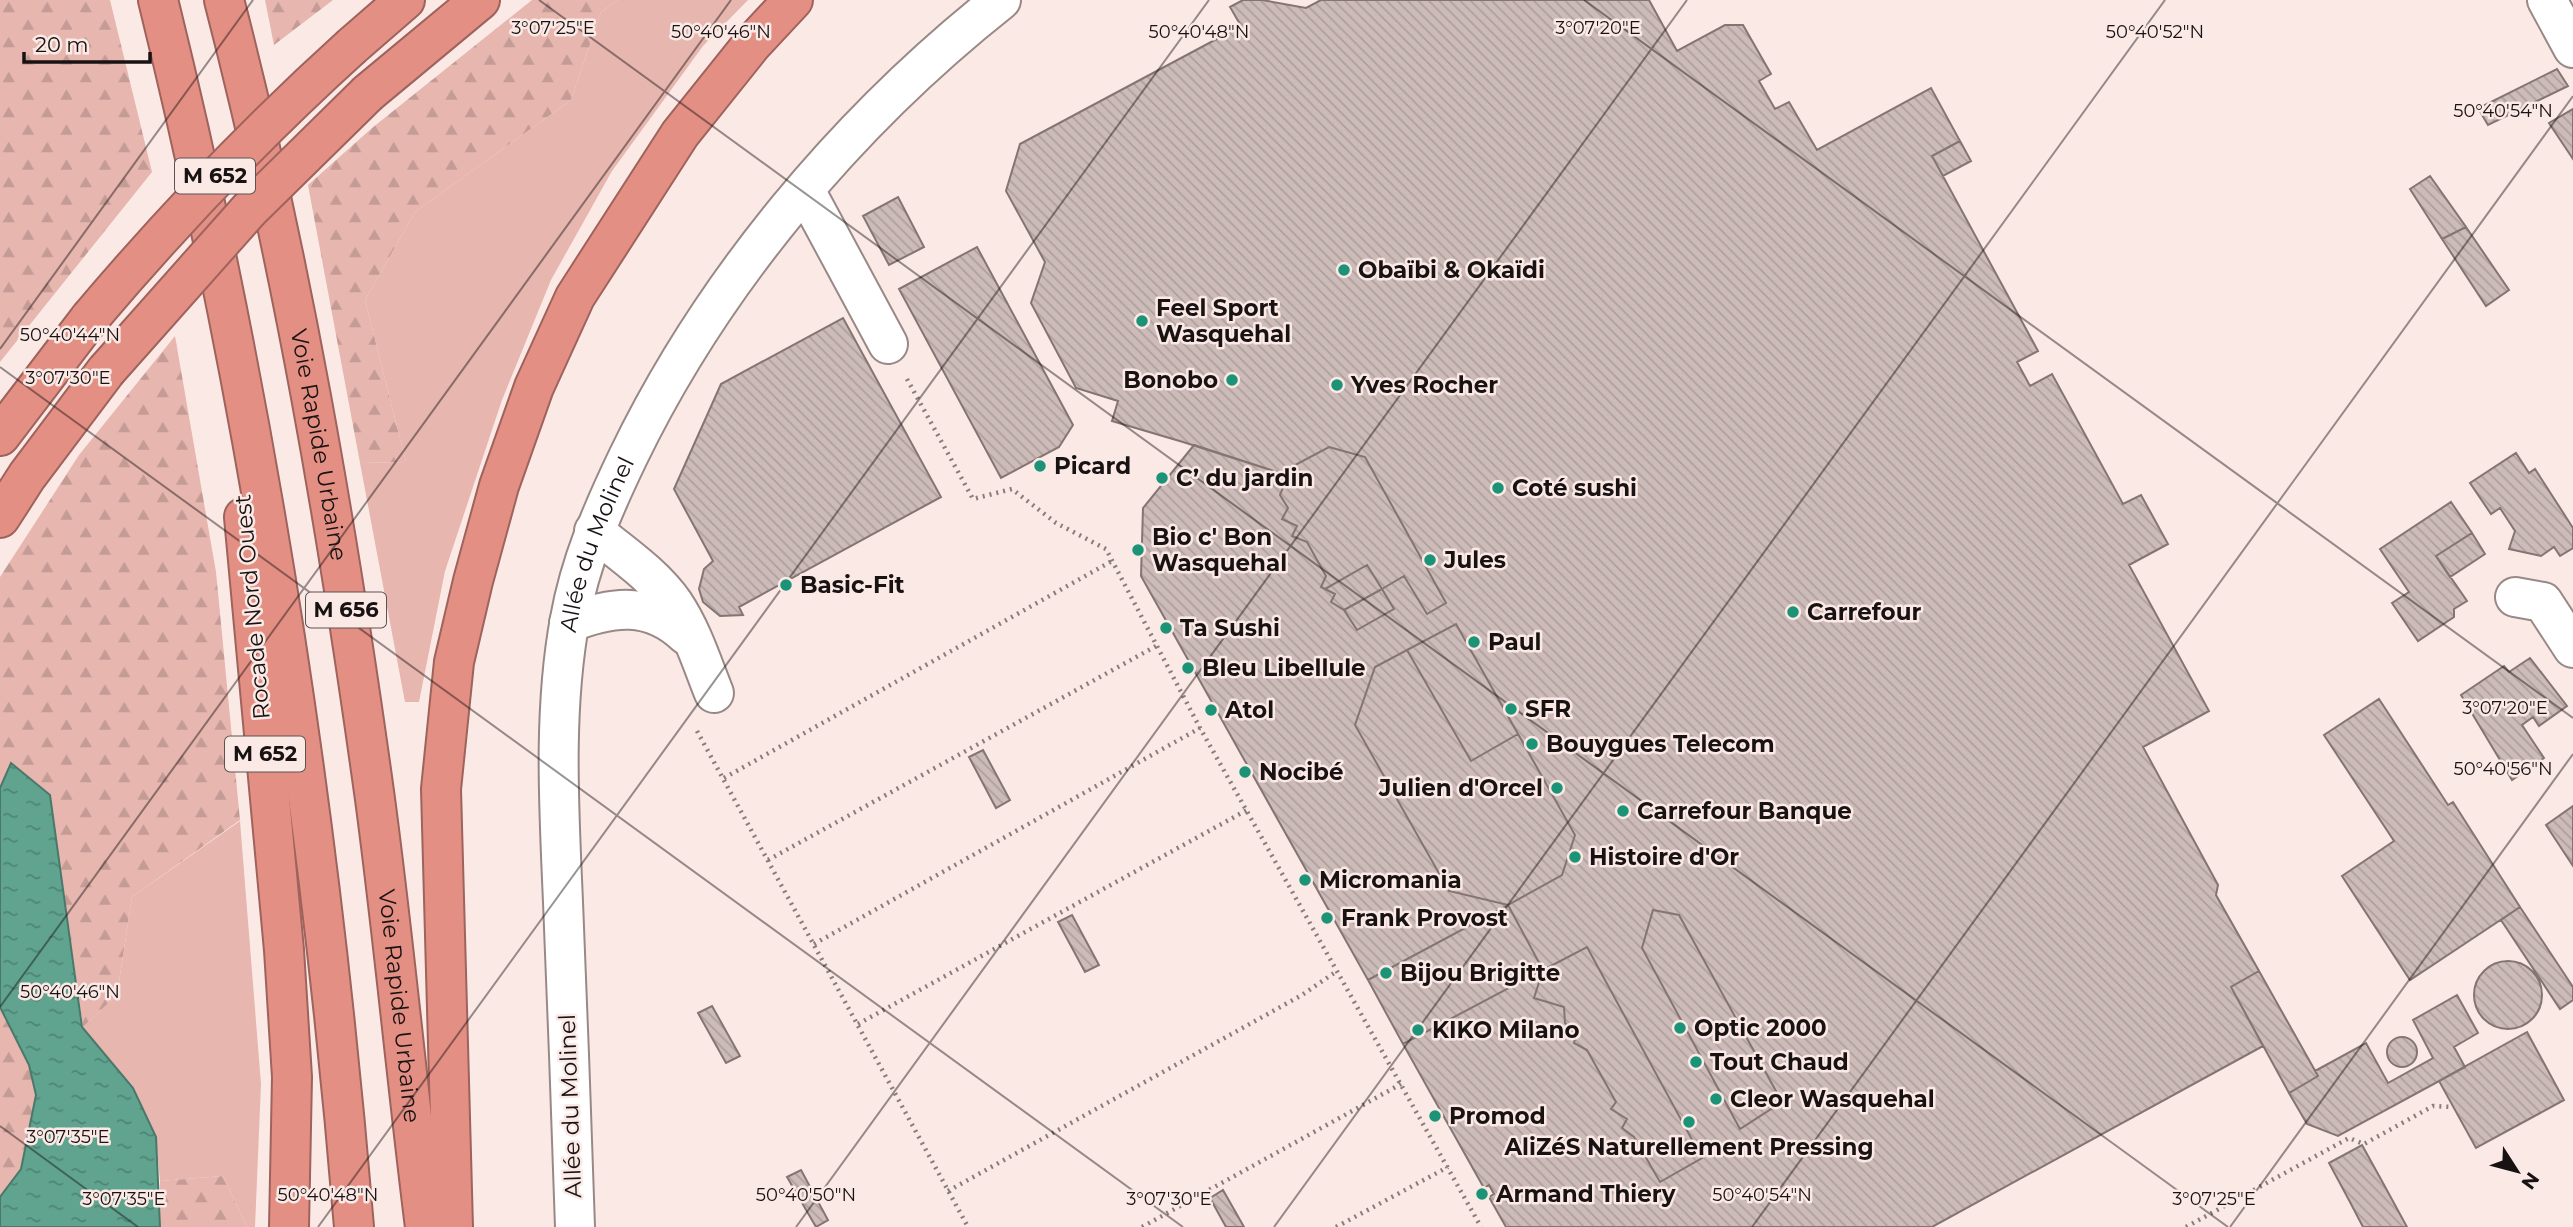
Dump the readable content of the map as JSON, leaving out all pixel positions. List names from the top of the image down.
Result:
{
  "streets": {
    "highway": [
      "M 652",
      "Voie Rapide Urbaine",
      "Rocade Nord Ouest",
      "M 656"
    ],
    "street": ["Allée du Molinel"]
  },
  "crossings": [
    ["Rocade Nord Ouest", "M 656"]
  ],
  "places": [
    "Obaïbi & Okaïdi",
    "Feel Sport Wasquehal",
    "Bonobo",
    "Yves Rocher",
    "Picard",
    "C’ du jardin",
    "Coté sushi",
    "Bio c' Bon Wasquehal",
    "Jules",
    "Basic-Fit",
    "Carrefour",
    "Ta Sushi",
    "Paul",
    "Bleu Libellule",
    "SFR",
    "Atol",
    "Bouygues Telecom",
    "Nocibé",
    "Julien d'Orcel",
    "Carrefour Banque",
    "Histoire d'Or",
    "Micromania",
    "Frank Provost",
    "Bijou Brigitte",
    "Optic 2000",
    "KIKO Milano",
    "Tout Chaud",
    "Cleor Wasquehal",
    "Promod",
    "AliZéS Naturellement Pressing",
    "Armand Thiery"
  ],
  "scale_bar": "20 m",
  "north": "bottom right",
  "coordinates": [
    "3°07'20\"E",
    "3°07'25\"E",
    "50°40'46\"N",
    "50°40'52\"N",
    "50°40'48\"N",
    "50°40'54\"N",
    "50°40'44\"N",
    "3°07'30\"E",
    "50°40'56\"N",
    "3°07'35\"E",
    "50°40'50\"N"
  ]
}
